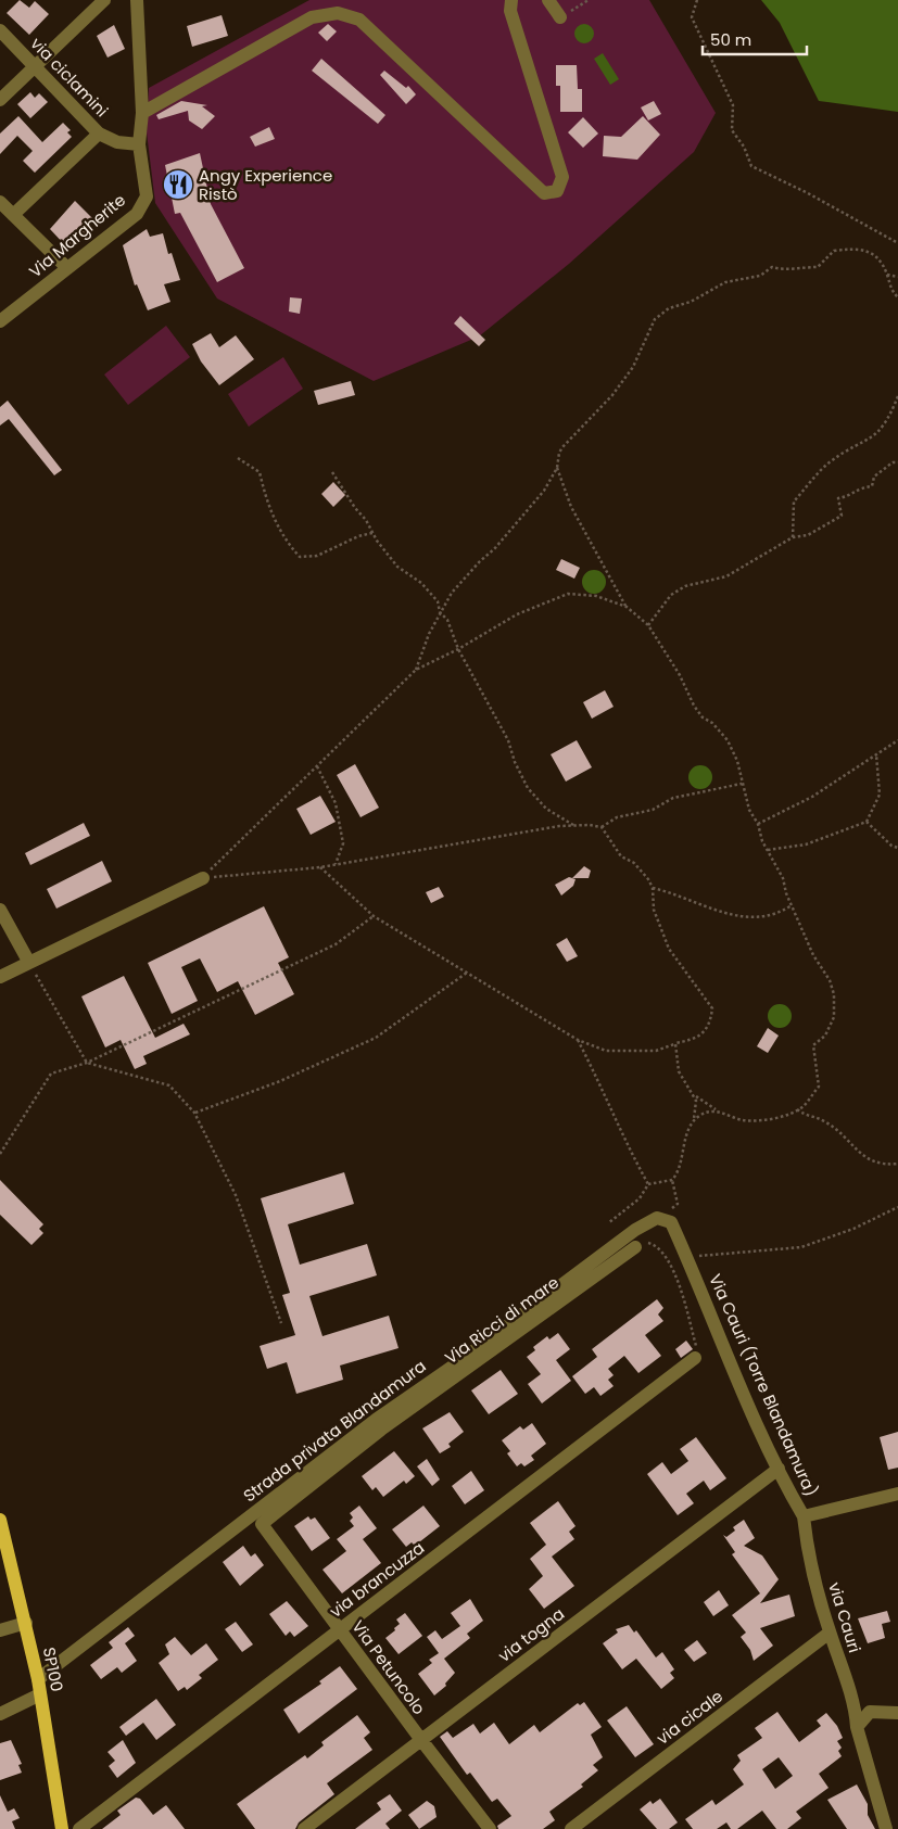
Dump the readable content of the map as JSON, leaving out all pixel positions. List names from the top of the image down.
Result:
{
  "streets": {
    "main road": ["SP100"],
    "street": [
      "via ciclamini",
      "Via Margherite",
      "Via Ricci di mare",
      "Via Cauri (Torre Blandamura)",
      "Strada privata Blandamura",
      "via brancuzza",
      "via Cauri",
      "via togna",
      "Via Petuncolo",
      "via cicale"
    ]
  },
  "crossings": [
    ["Via Ricci di mare", "Strada privata Blandamura"],
    ["Via Cauri (Torre Blandamura)", "Strada privata Blandamura"],
    ["Via Cauri (Torre Blandamura)", "via Cauri"],
    ["Via Cauri (Torre Blandamura)", "via togna"],
    ["Strada privata Blandamura", "Via Petuncolo"],
    ["Strada privata Blandamura", "SP100"],
    ["via brancuzza", "Via Petuncolo"],
    ["via Cauri", "via cicale"],
    ["via togna", "Via Petuncolo"]
  ],
  "places": {
    "restaurant": ["Angy Experience Ristò"]
  },
  "scale_bar": "50 m"
}
